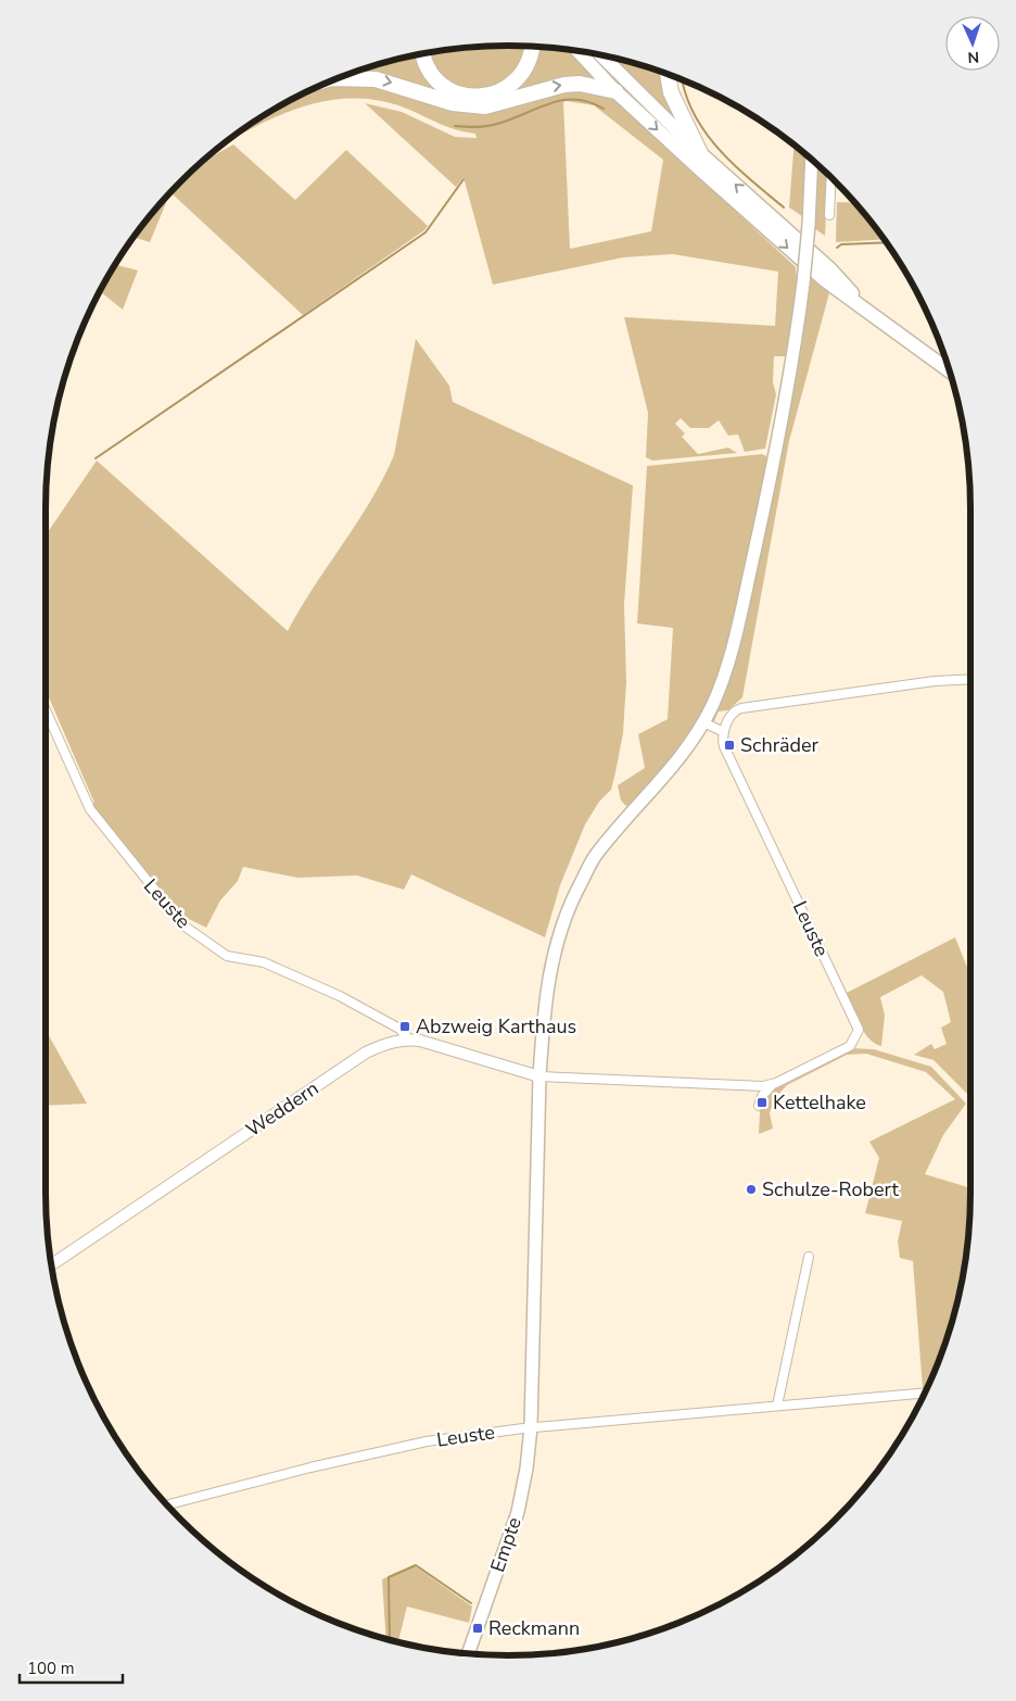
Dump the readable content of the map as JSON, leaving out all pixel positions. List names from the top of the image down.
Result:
{
  "streets": {
    "main road": ["Empte"],
    "street": ["Leuste", "Weddern"]
  },
  "crossings": [
    ["Leuste", "Weddern"],
    ["Leuste", "Empte"],
    ["Weddern", "Empte"]
  ],
  "places": {
    "transit": [
      "Schräder",
      "Abzweig Karthaus",
      "Kettelhake",
      "Reckmann"
    ],
    "other": ["Schulze-Robert"]
  },
  "scale_bar": "100 m",
  "north": "bottom"
}
